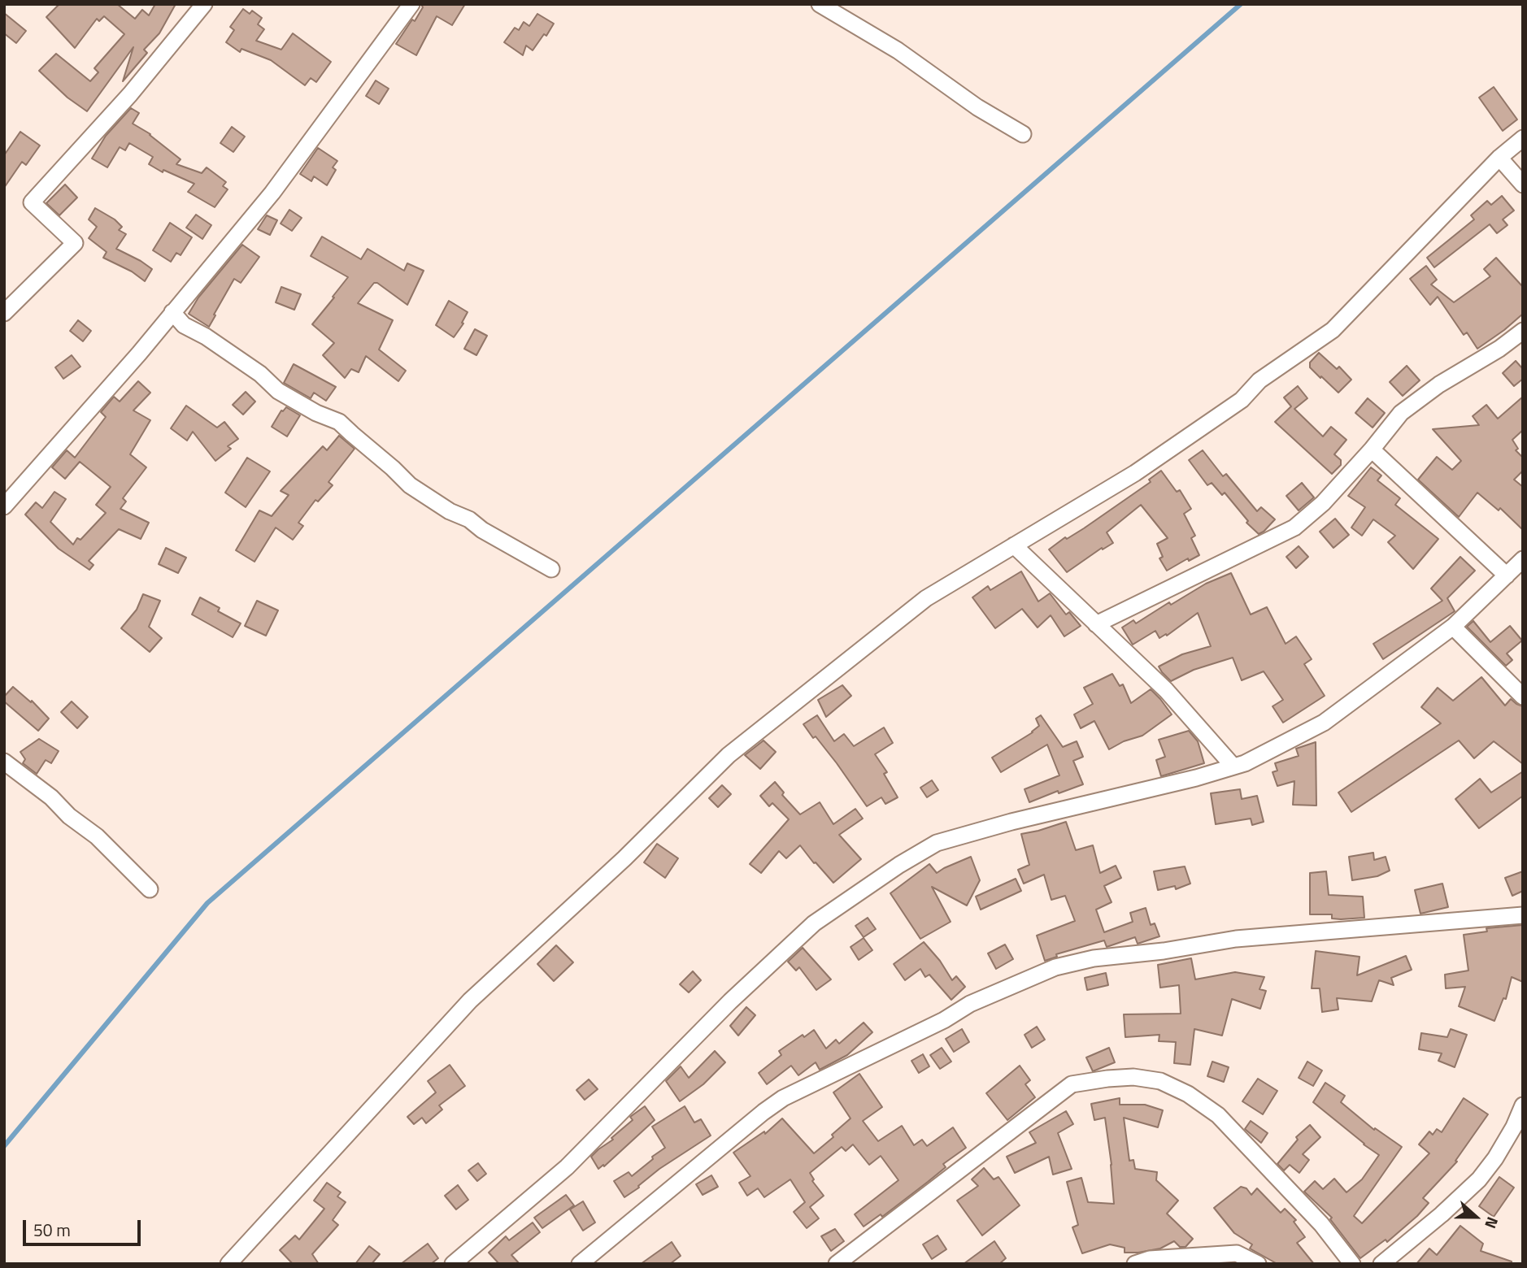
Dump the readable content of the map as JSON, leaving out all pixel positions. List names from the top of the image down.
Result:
{
  "scale_bar": "50 m",
  "north": "right"
}
